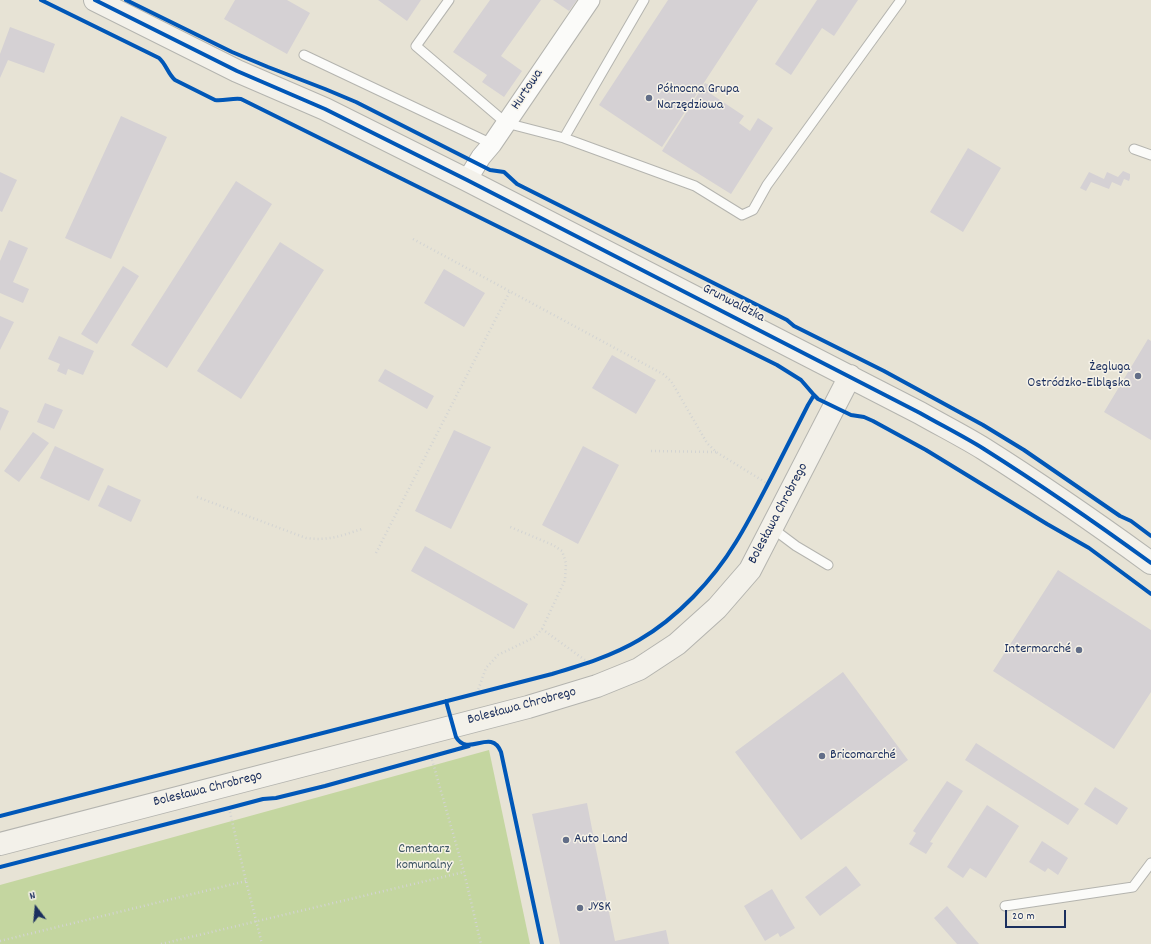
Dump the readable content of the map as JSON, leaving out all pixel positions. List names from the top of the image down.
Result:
{
  "streets": {
    "main road": ["Grunwaldzka", "Bolesława Chrobrego"],
    "street": ["Hurtowa"]
  },
  "crossings": [
    ["Hurtowa", "Grunwaldzka"],
    ["Grunwaldzka", "Bolesława Chrobrego"]
  ],
  "parks": ["Cmentarz komunalny"],
  "places": [
    "Północna Grupa Narzędziowa",
    "Żegluga Ostródzko-Elbląska",
    "Intermarché",
    "Bricomarché",
    "Auto Land",
    "JYSK"
  ],
  "scale_bar": "20 m",
  "north": "top"
}
